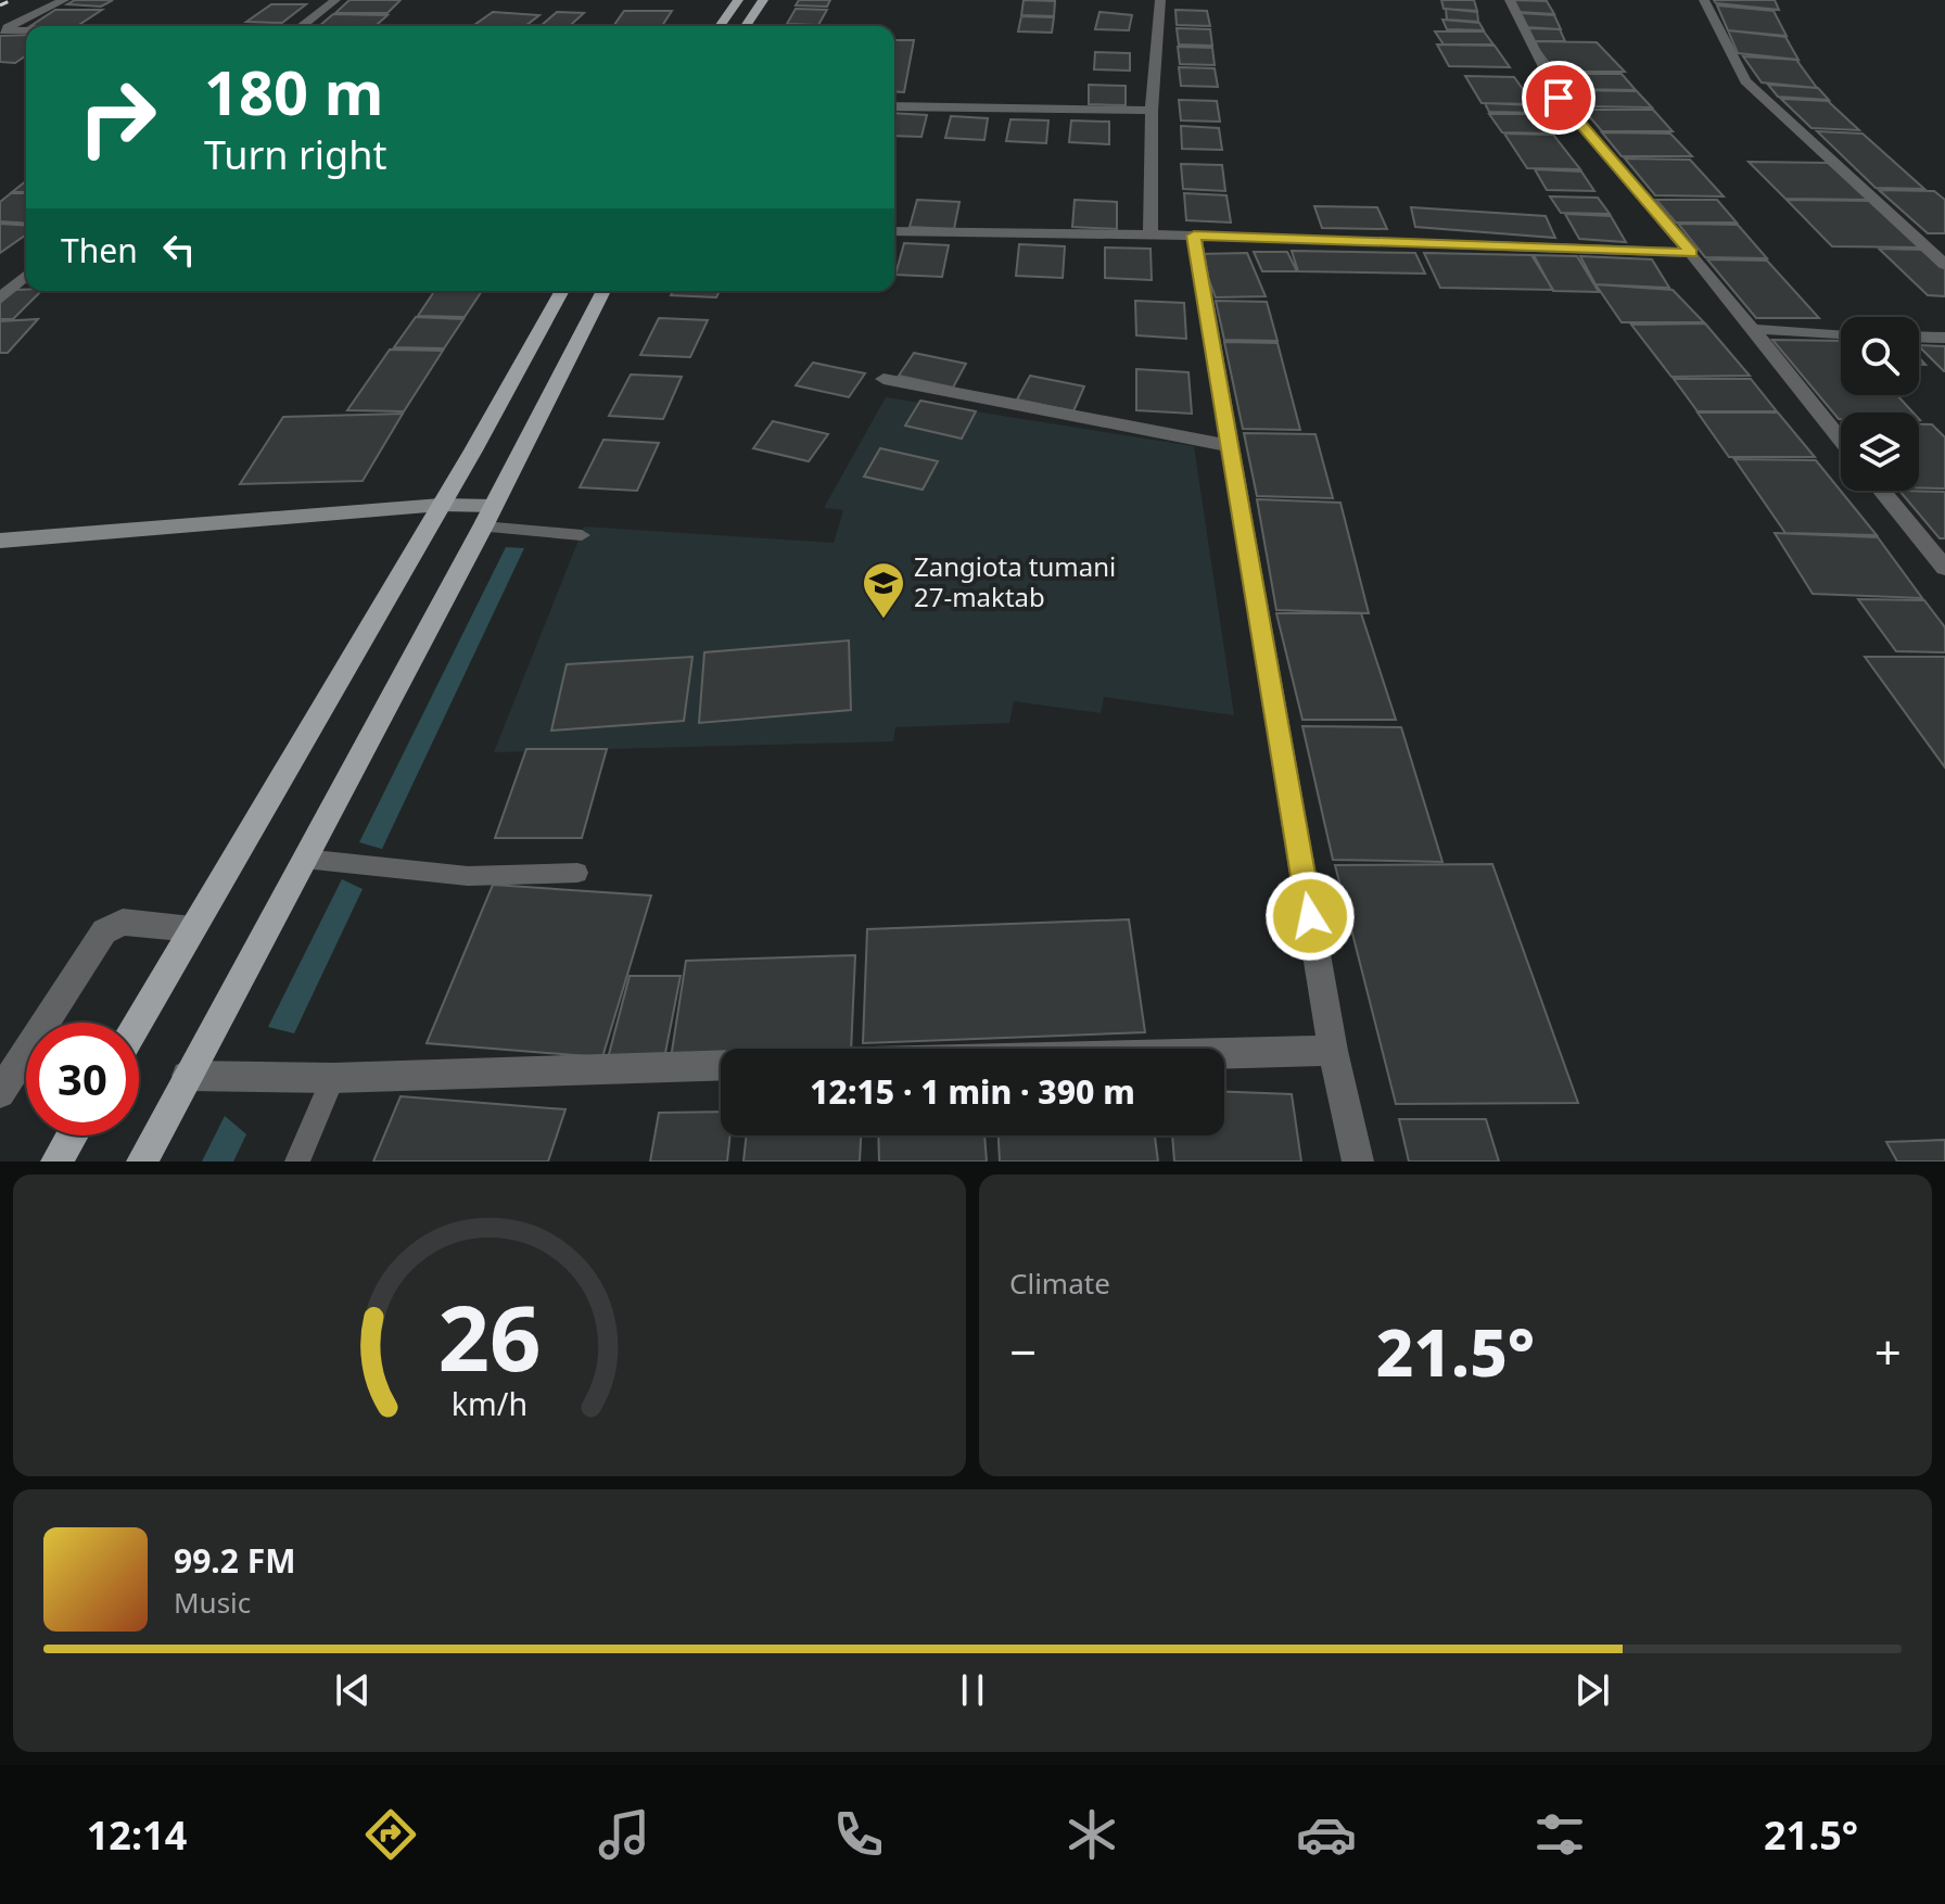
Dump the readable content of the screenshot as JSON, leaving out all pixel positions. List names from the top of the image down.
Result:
{
  "places": {
    "school or university": ["Zangiota tumani 27-maktab"]
  },
  "page": {
    "turn": ["180 m", "Turn right"],
    "then": "Then",
    "limit": "30",
    "trip": "12:15 · 1 min · 390 m",
    "tile": "Climate",
    "heat": ["−", "21.5°", "+"],
    "song": ["99.2 FM", "Music"],
    "tabs": ["12:14", "21.5°"],
    "gauge": ["26", "km/h"]
  }
}
